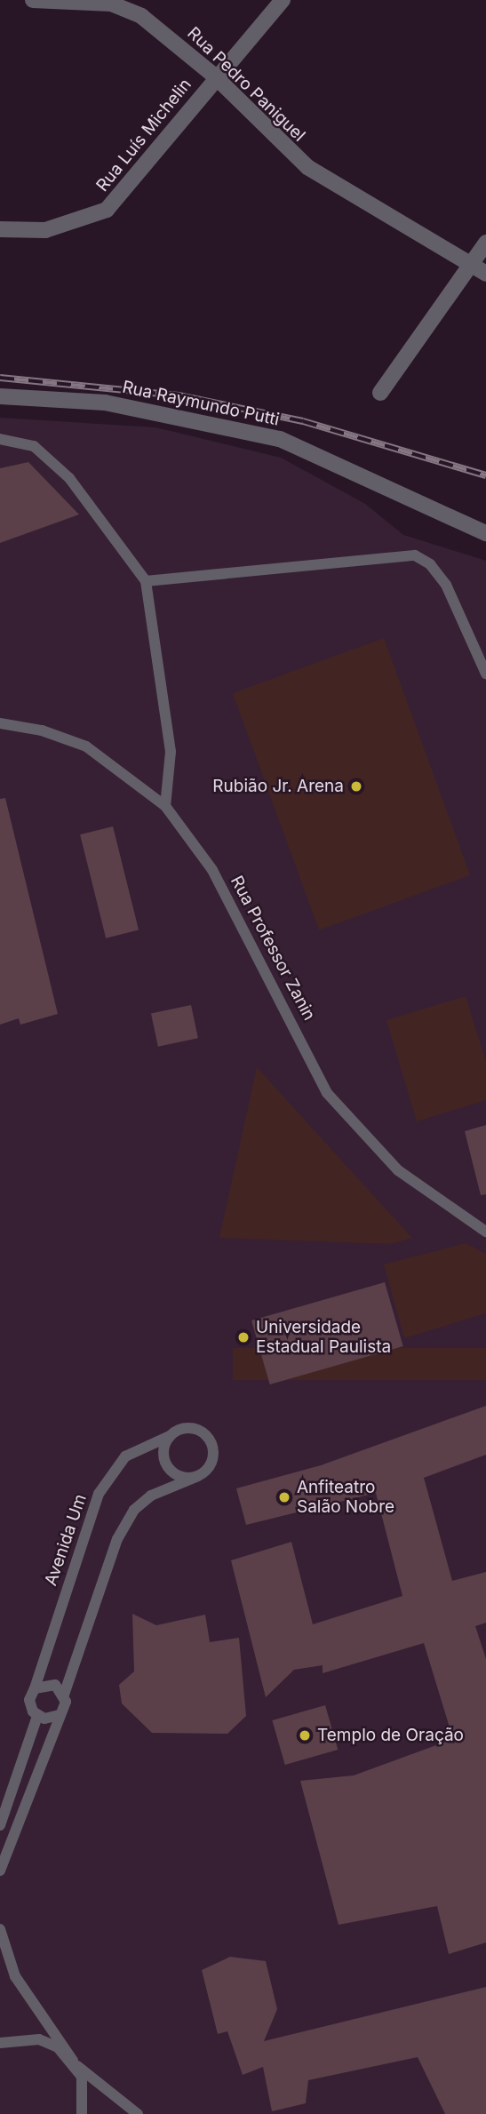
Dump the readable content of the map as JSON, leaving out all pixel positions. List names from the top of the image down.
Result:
{
  "streets": {
    "street": ["Rua Pedro Paniguel", "Rua Luís Michelin", "Rua Raymundo Putti"],
    "lane": ["Rua Professor Zanin", "Avenida Um"]
  },
  "crossings": [
    ["Rua Pedro Paniguel", "Rua Luís Michelin"]
  ],
  "places": [
    "Rubião Jr. Arena",
    "Universidade Estadual Paulista",
    "Anfiteatro Salão Nobre",
    "Templo de Oração"
  ]
}
